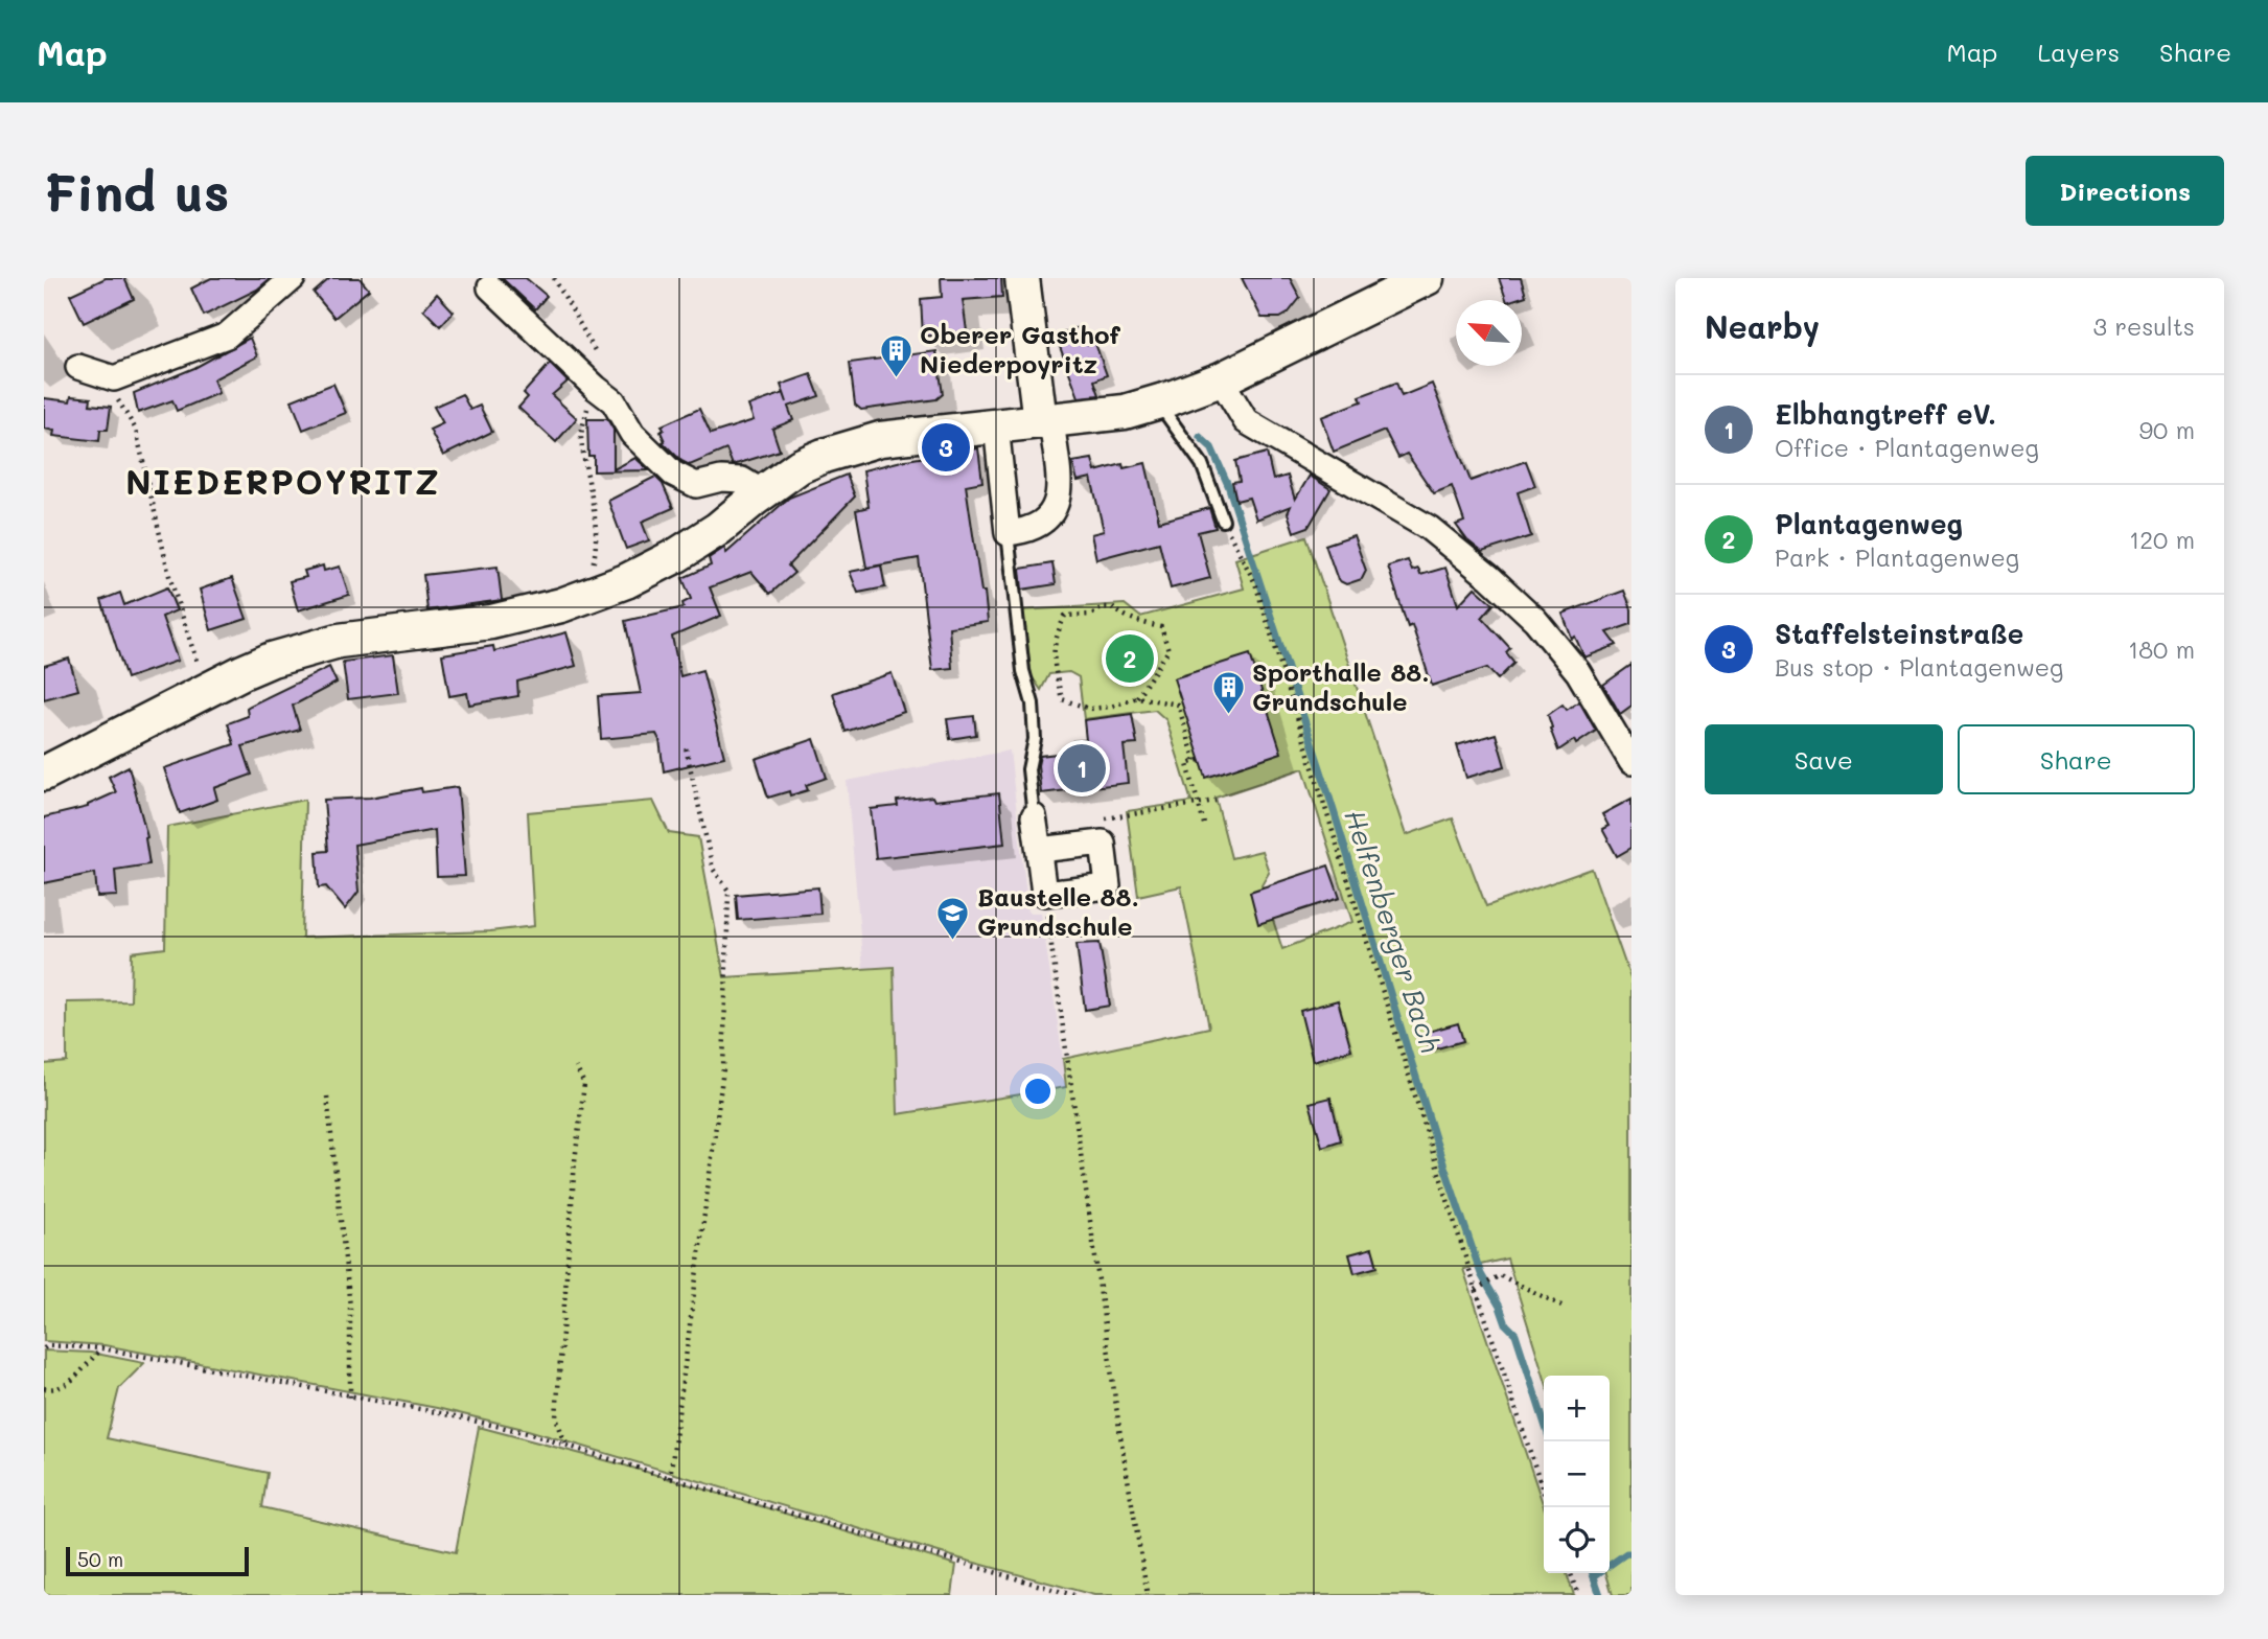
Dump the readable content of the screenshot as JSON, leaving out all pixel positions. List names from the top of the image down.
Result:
{
  "districts": ["NIEDERPOYRITZ"],
  "water": ["Helfenberger Bach"],
  "places": {
    "building": ["Oberer Gasthof Niederpoyritz", "Sporthalle 88. Grundschule"],
    "school or university": ["Baustelle 88. Grundschule"]
  },
  "scale_bar": "50 m",
  "north": "top left",
  "page": {
    "header": "Map",
    "nav": ["Map", "Layers", "Share"],
    "buttons": [
      "Directions",
      ["Save", "Share"]
    ],
    "title": "Find us",
    "heading": ["Nearby", "3 results"],
    "list": [
      {
        "mark": "1",
        "name": "Elbhangtreff eV.",
        "note": "Office · Plantagenweg",
        "value": "90 m"
      },
      {
        "mark": "2",
        "name": "Plantagenweg",
        "note": "Park · Plantagenweg",
        "value": "120 m"
      },
      {
        "mark": "3",
        "name": "Staffelsteinstraße",
        "note": "Bus stop · Plantagenweg",
        "value": "180 m"
      }
    ],
    "pins": ["3", "2", "1"],
    "map_buttons": ["+", "−"],
    "scale": "50 m"
  }
}
